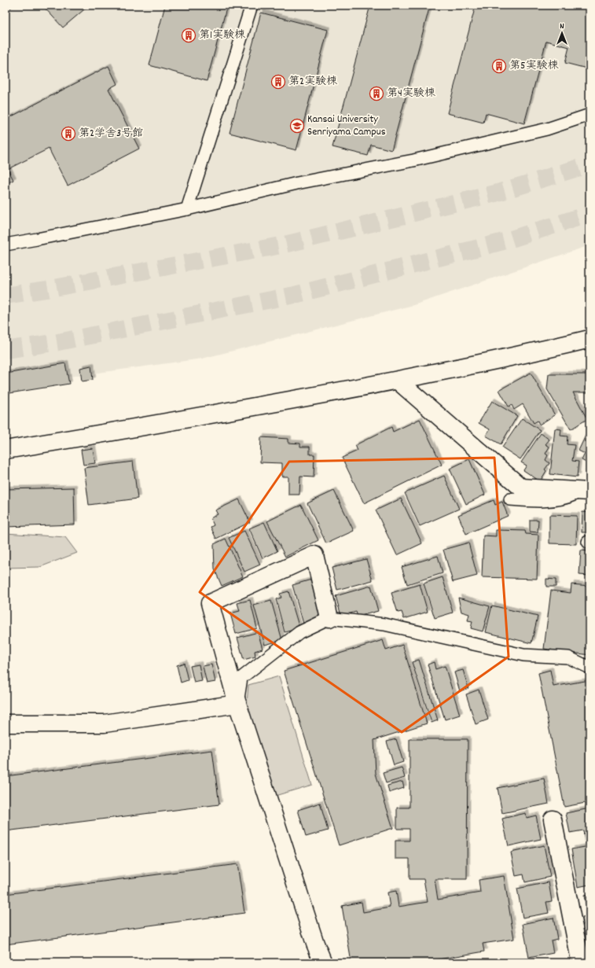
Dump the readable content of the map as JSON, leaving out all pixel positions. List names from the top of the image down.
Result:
{
  "places": {
    "building": [
      "第1実験棟",
      "第5実験棟",
      "第2実験棟",
      "第4実験棟",
      "第2学舎3号館"
    ],
    "school or university": ["Kansai University Senriyama Campus"]
  },
  "north": "top"
}
